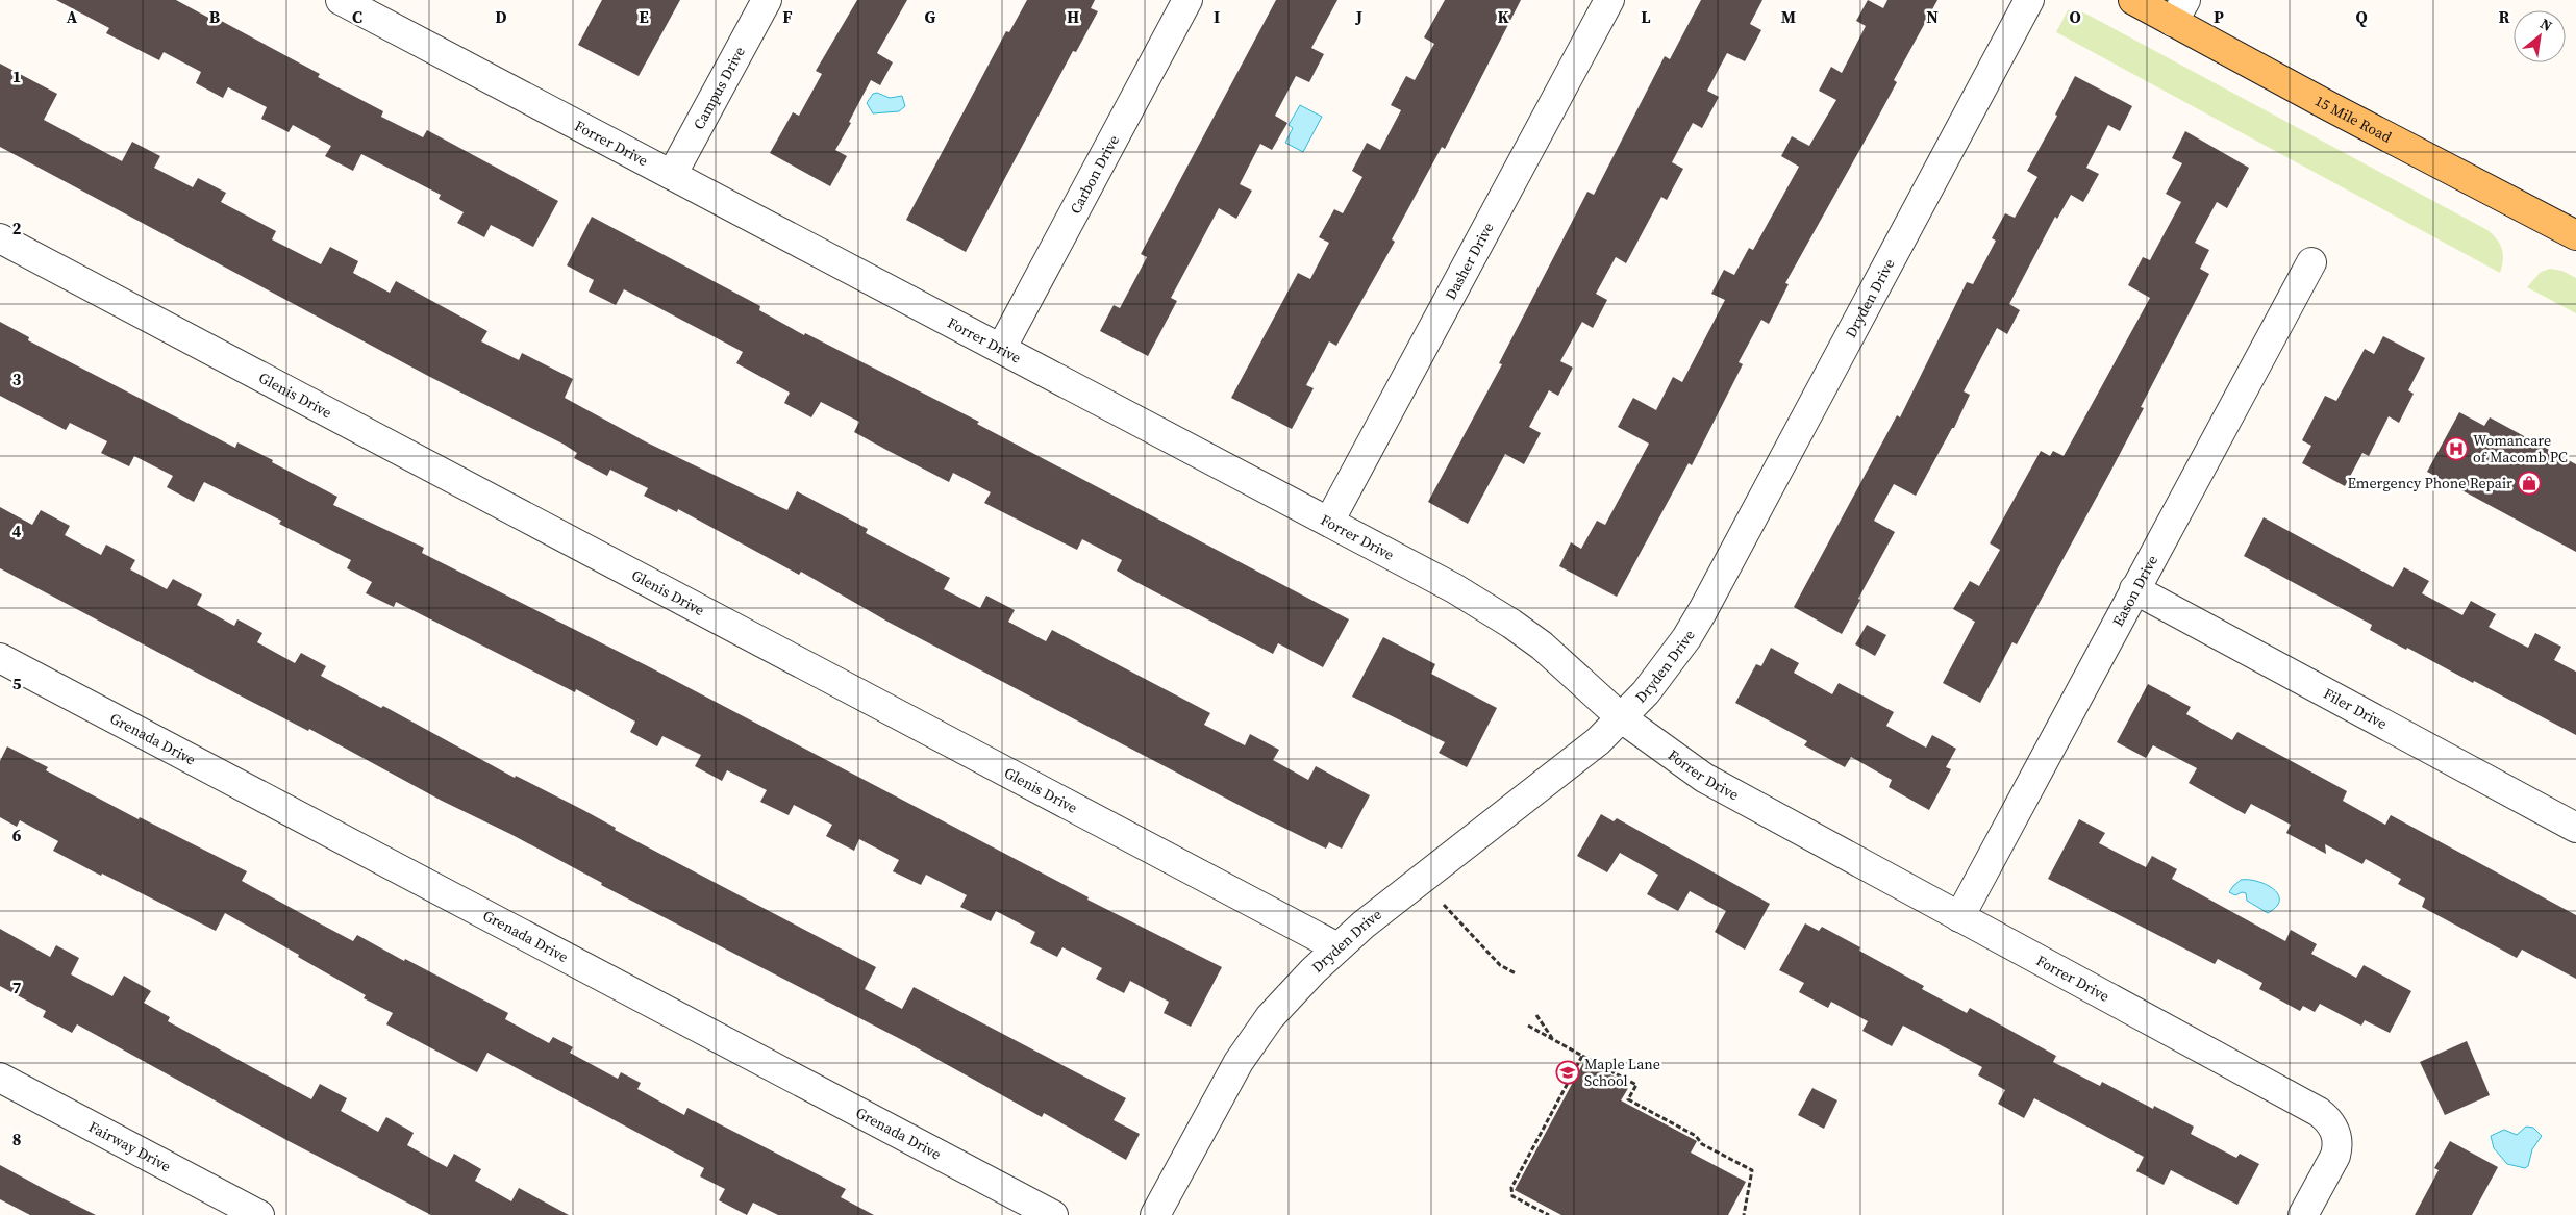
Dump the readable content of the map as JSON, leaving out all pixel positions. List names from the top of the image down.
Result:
{
  "streets": {
    "main road": ["15 Mile Road"],
    "street": [
      "Campus Drive",
      "Forrer Drive",
      "Carbon Drive",
      "Dasher Drive",
      "Dryden Drive",
      "Glenis Drive",
      "Eason Drive",
      "Filer Drive",
      "Grenada Drive",
      "Fairway Drive"
    ]
  },
  "crossings": [
    ["Campus Drive", "Forrer Drive"],
    ["Forrer Drive", "Carbon Drive"],
    ["Forrer Drive", "Dasher Drive"],
    ["Forrer Drive", "Dryden Drive"],
    ["Forrer Drive", "Eason Drive"],
    ["Dryden Drive", "Glenis Drive"],
    ["Eason Drive", "Filer Drive"]
  ],
  "places": {
    "hospital": ["Womancare of Macomb PC"],
    "shop": ["Emergency Phone Repair"],
    "school or university": ["Maple Lane School"]
  },
  "north": "top right",
  "grid": {
    "columns": [
      "A",
      "B",
      "C",
      "D",
      "E",
      "F",
      "G",
      "H",
      "I",
      "J",
      "K",
      "L",
      "M",
      "N",
      "O",
      "P",
      "Q",
      "R"
    ],
    "rows": [
      "1",
      "2",
      "3",
      "4",
      "5",
      "6",
      "7",
      "8"
    ]
  }
}
